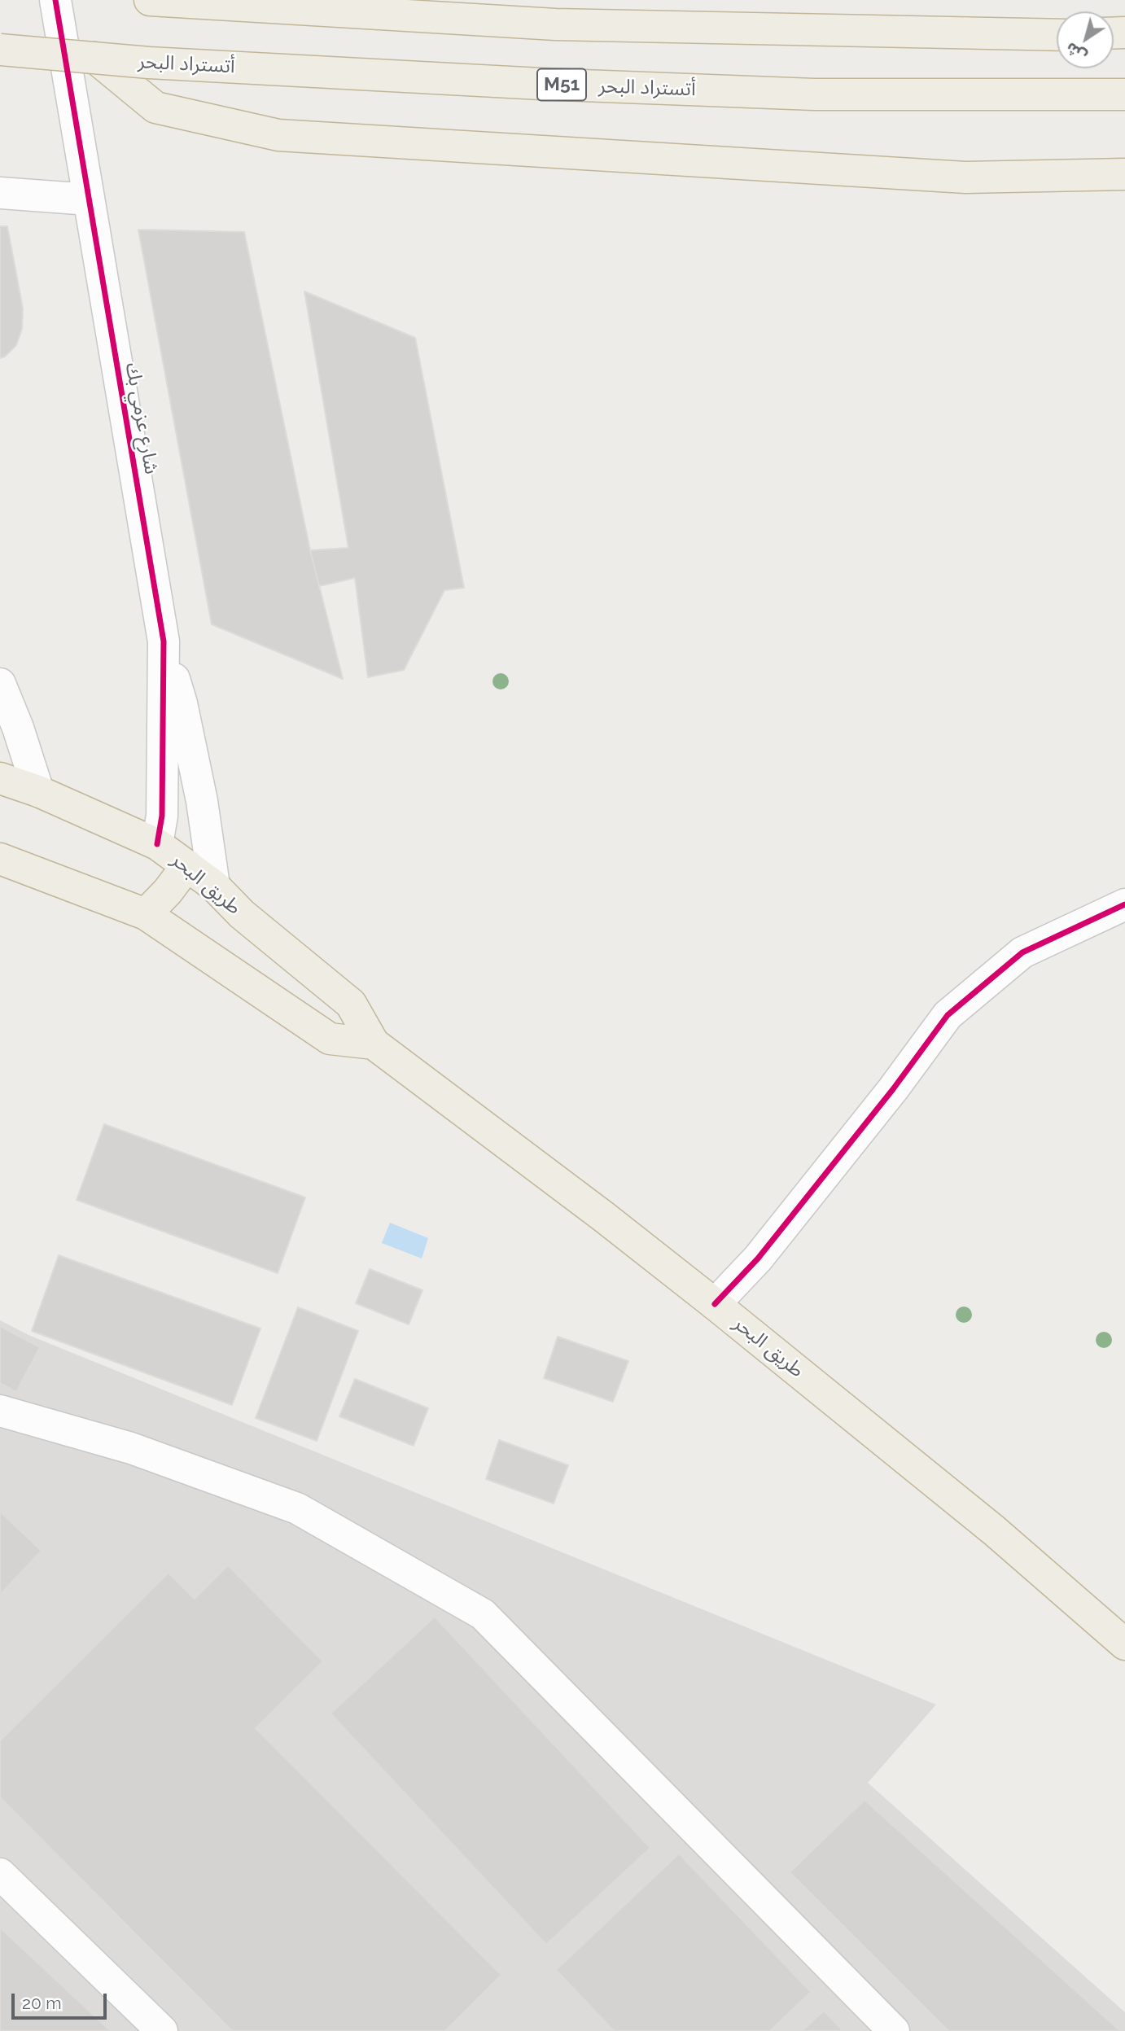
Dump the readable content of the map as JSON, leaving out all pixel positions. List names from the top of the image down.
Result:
{
  "streets": {
    "highway": ["أتستراد البحر", "M51", "طريق البحر"],
    "street": ["شارع عزمي بك"]
  },
  "crossings": [
    ["شارع عزمي بك", "طريق البحر"]
  ],
  "scale_bar": "20 m",
  "north": "bottom left"
}
